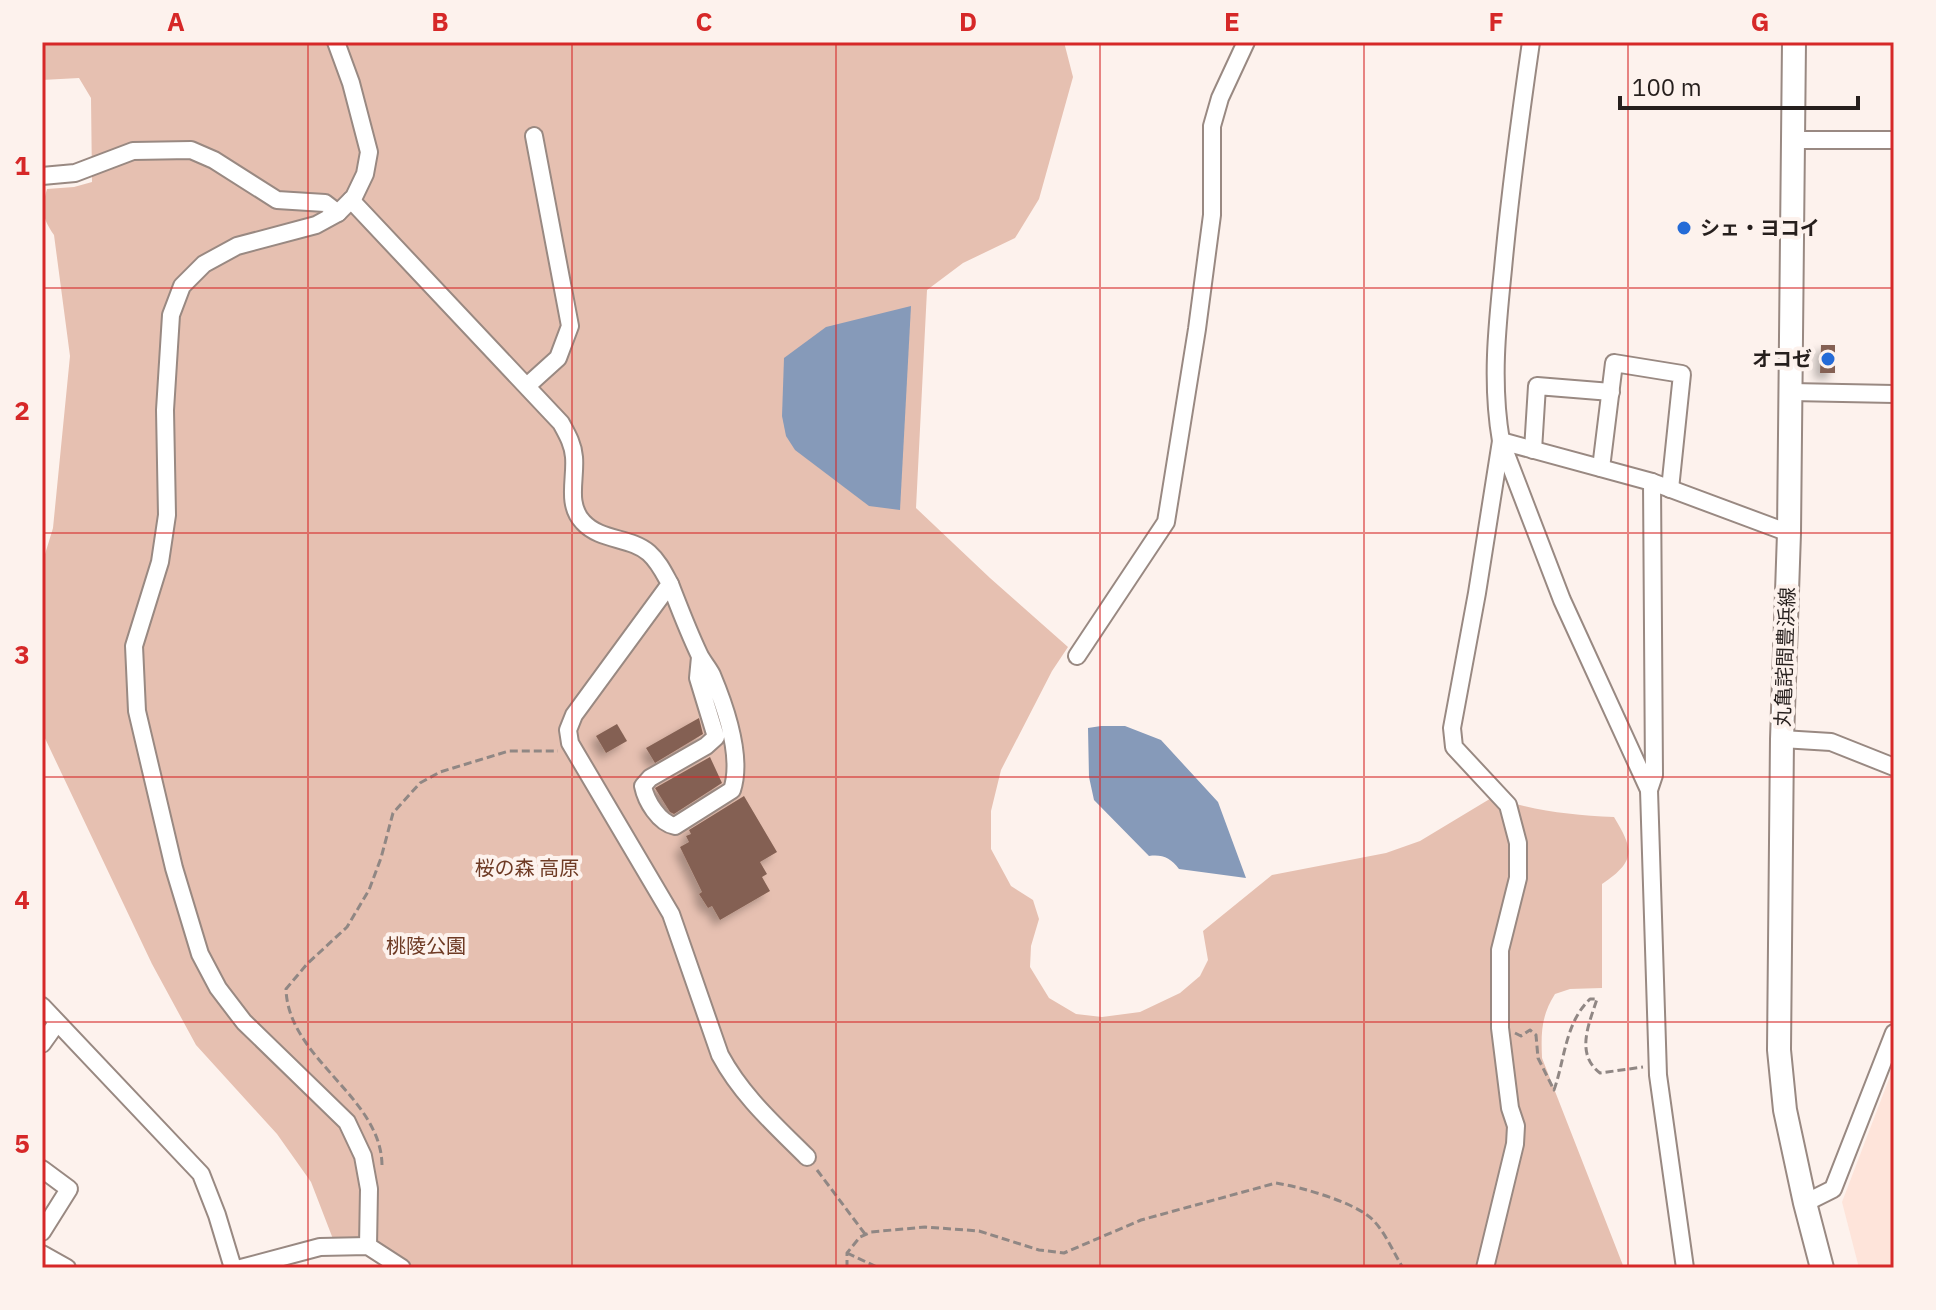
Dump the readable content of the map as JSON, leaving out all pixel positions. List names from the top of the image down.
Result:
{
  "streets": {
    "main road": ["丸亀詫間豊浜線"]
  },
  "parks": ["桜の森 高原", "桃陵公園"],
  "places": ["シェ・ヨコイ", "オコゼ"],
  "scale_bar": "100 m",
  "grid": {
    "columns": [
      "A",
      "B",
      "C",
      "D",
      "E",
      "F",
      "G"
    ],
    "rows": [
      "1",
      "2",
      "3",
      "4",
      "5"
    ]
  }
}
